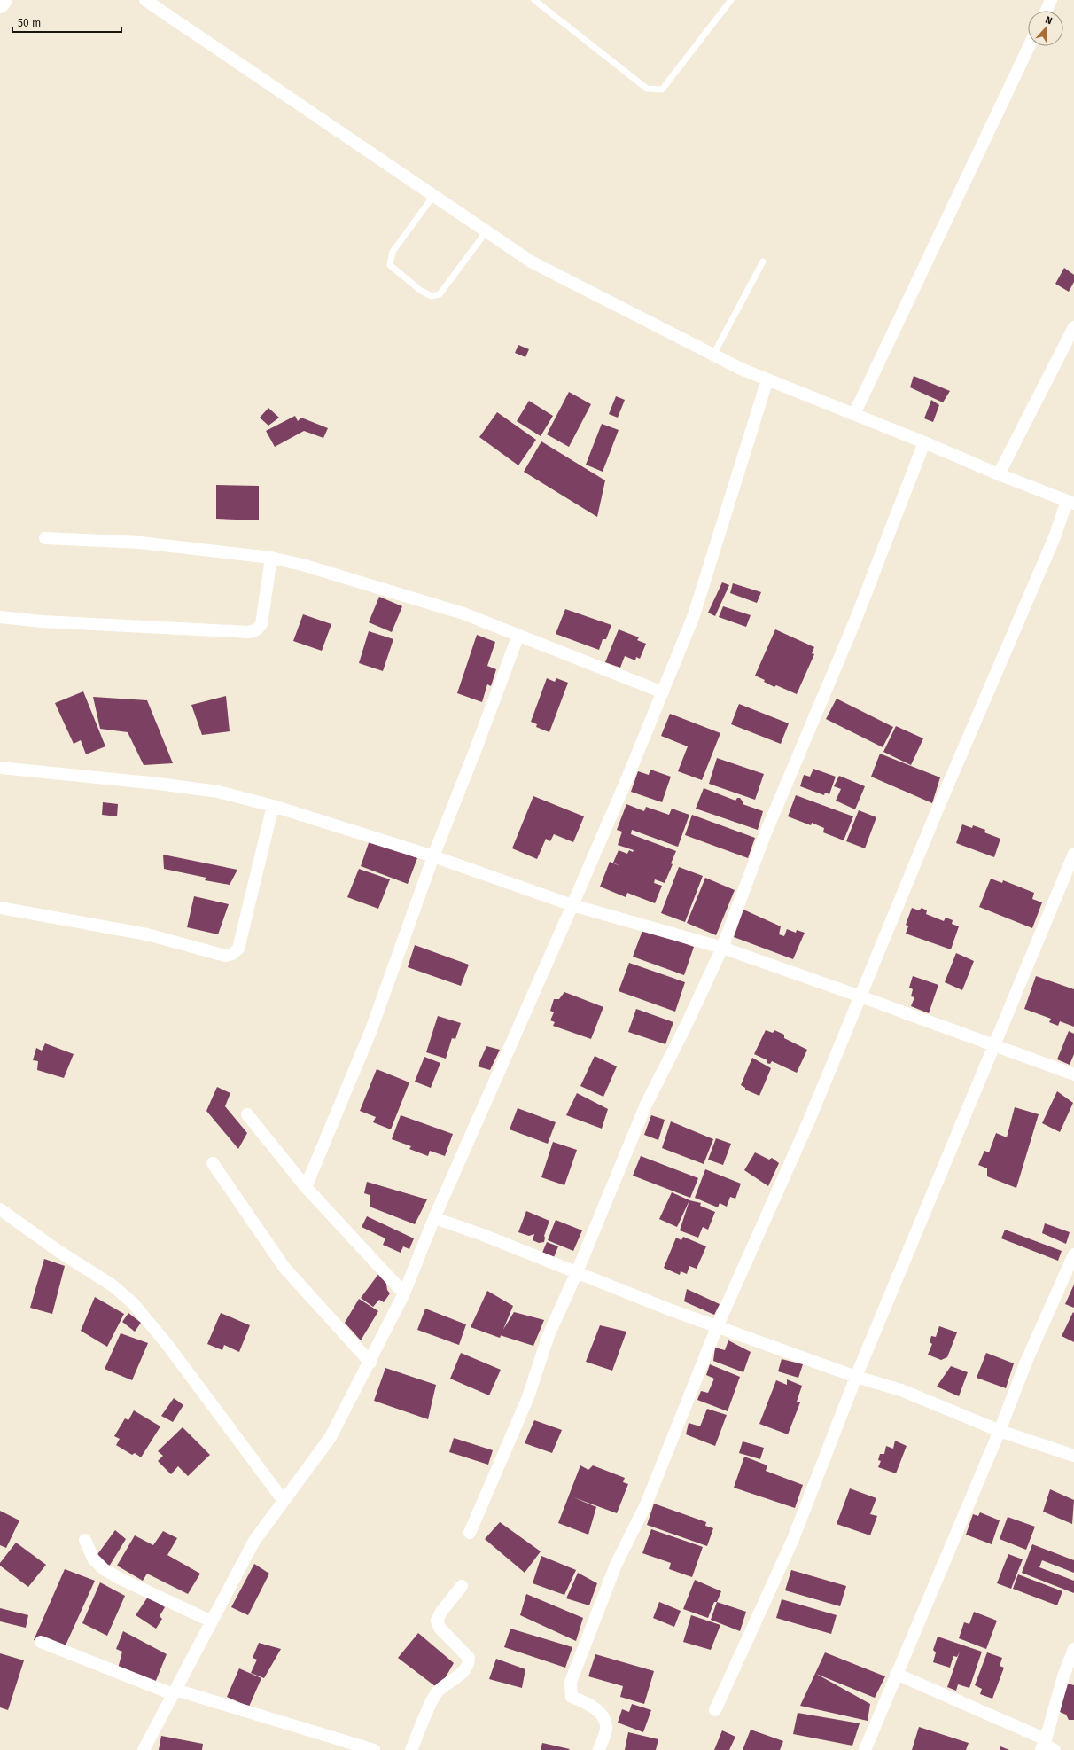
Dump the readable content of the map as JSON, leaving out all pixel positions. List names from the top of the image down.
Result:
{
  "scale_bar": "50 m",
  "north": "top"
}
